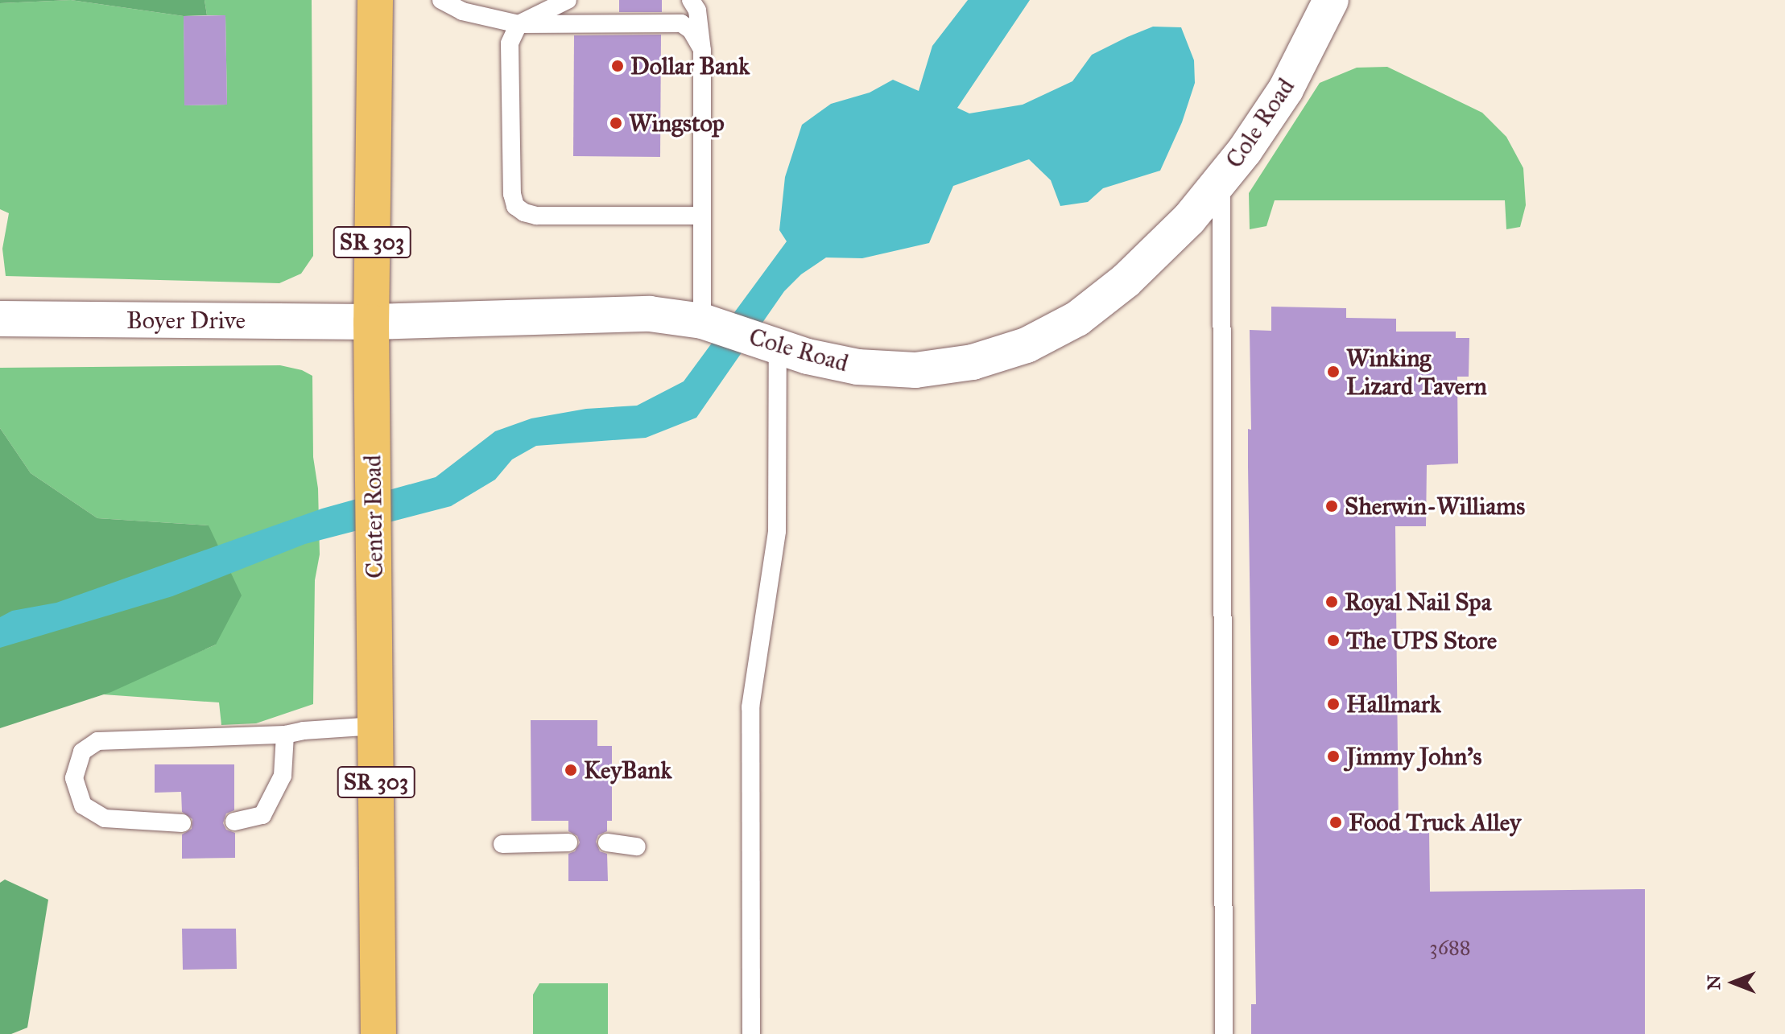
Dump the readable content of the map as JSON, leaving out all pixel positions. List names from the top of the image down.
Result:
{
  "streets": {
    "main road": ["SR 303", "Center Road"],
    "street": ["Cole Road", "Boyer Drive"]
  },
  "crossings": [
    ["Cole Road", "Boyer Drive"],
    ["Cole Road", "Center Road"],
    ["Boyer Drive", "Center Road"]
  ],
  "places": [
    "Dollar Bank",
    "Wingstop",
    "Winking Lizard Tavern",
    "Sherwin-Williams",
    "Royal Nail Spa",
    "The UPS Store",
    "Hallmark",
    "Jimmy John's",
    "KeyBank",
    "Food Truck Alley"
  ],
  "house_numbers": ["3688"],
  "north": "left"
}
